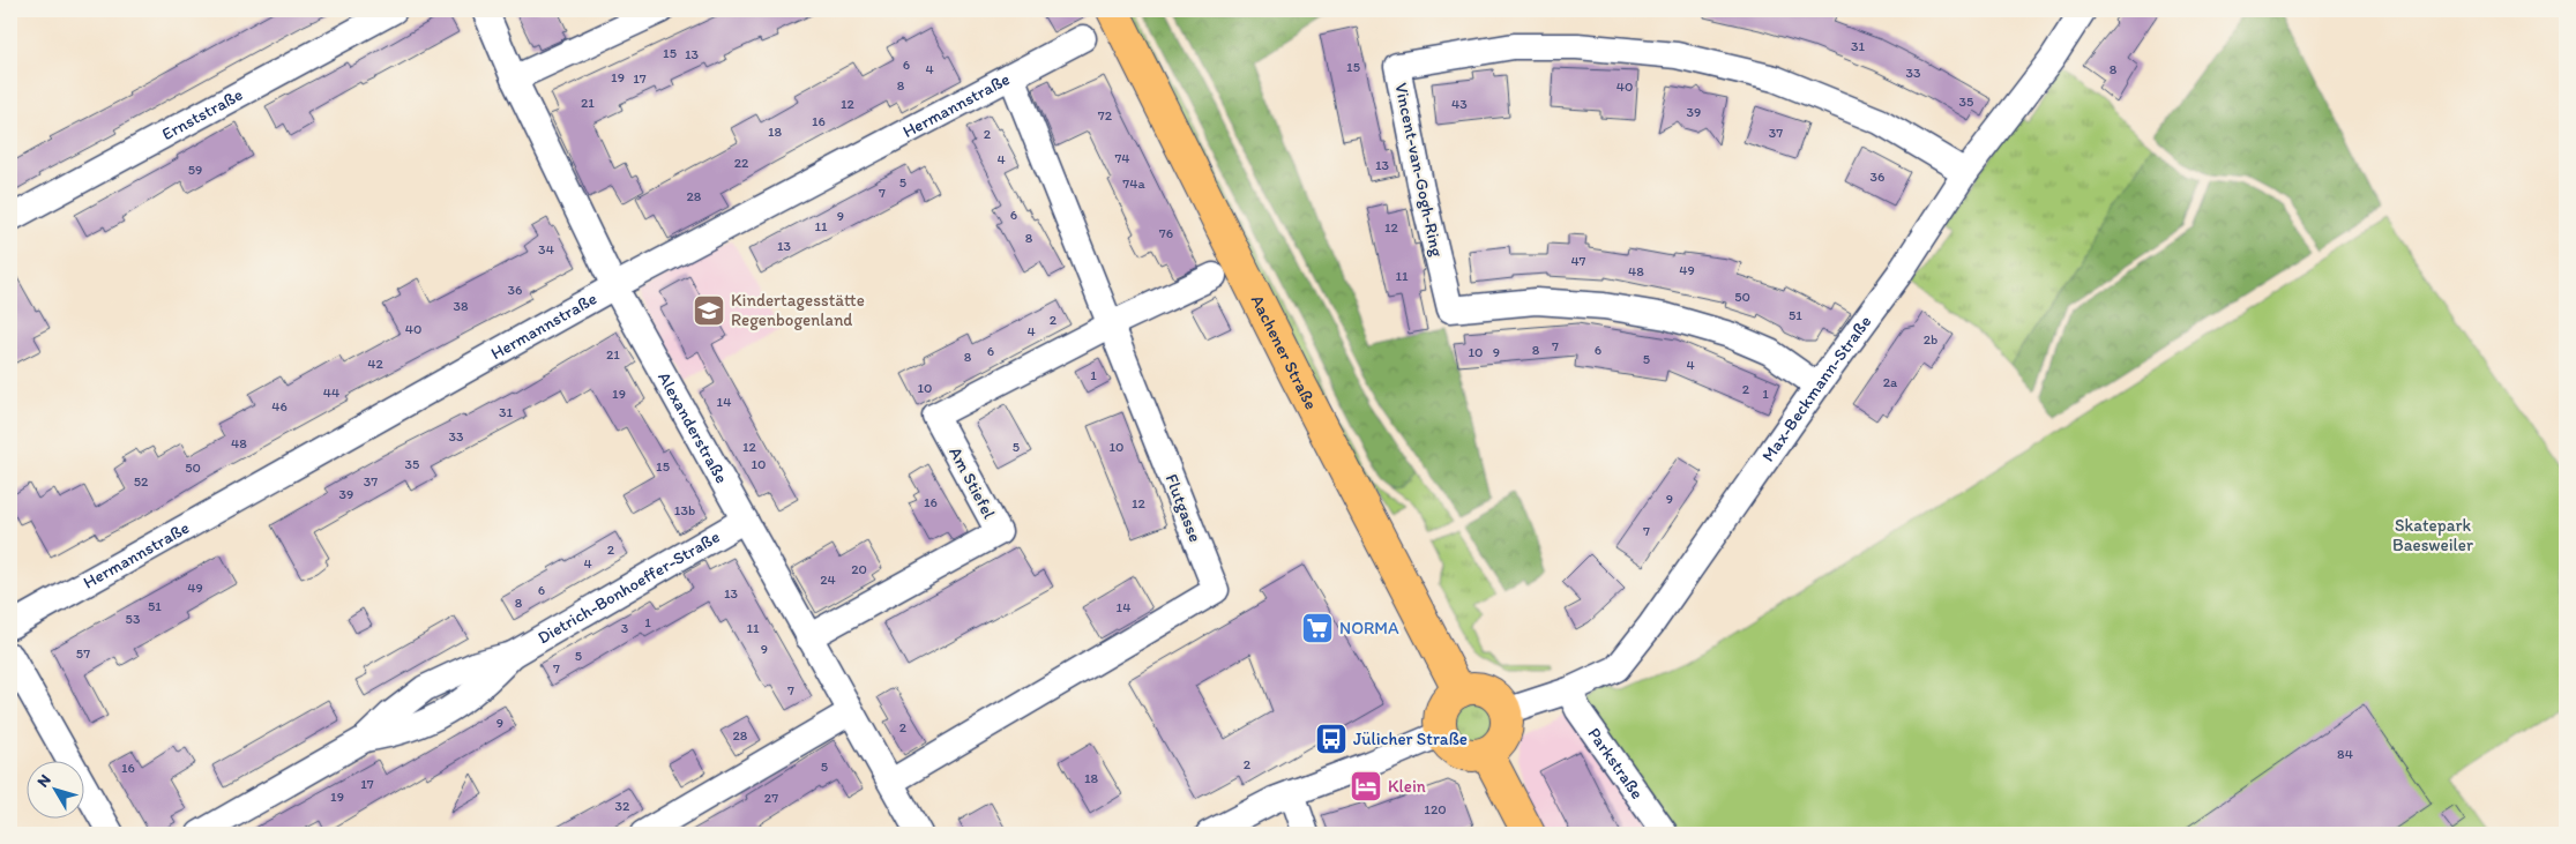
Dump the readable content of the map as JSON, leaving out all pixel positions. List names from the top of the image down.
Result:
{
  "streets": {
    "main road": ["Aachener Straße"],
    "street": [
      "Hermannstraße",
      "Ernststraße",
      "Vincent-van-Gogh-Ring",
      "Max-Beckmann-Straße",
      "Alexanderstraße",
      "Am Stiefel",
      "Flutgasse",
      "Dietrich-Bonhoeffer-Straße",
      "Parkstraße"
    ]
  },
  "crossings": [
    ["Hermannstraße", "Alexanderstraße"],
    ["Hermannstraße", "Flutgasse"],
    ["Vincent-van-Gogh-Ring", "Max-Beckmann-Straße"],
    ["Aachener Straße", "Max-Beckmann-Straße"],
    ["Max-Beckmann-Straße", "Parkstraße"],
    ["Alexanderstraße", "Am Stiefel"],
    ["Alexanderstraße", "Flutgasse"],
    ["Alexanderstraße", "Dietrich-Bonhoeffer-Straße"],
    ["Am Stiefel", "Flutgasse"]
  ],
  "parks": ["Skatepark Baesweiler"],
  "places": {
    "school or university": ["Kindertagesstätte Regenbogenland"],
    "supermarket": ["NORMA"],
    "bus stop": ["Jülicher Straße"],
    "hotel": ["Klein"]
  },
  "house_numbers": [
    "31",
    "15",
    "13",
    "6",
    "15",
    "4",
    "8",
    "33",
    "19",
    "17",
    "8",
    "40",
    "35",
    "21",
    "12",
    "43",
    "39",
    "72",
    "16",
    "18",
    "37",
    "2",
    "74",
    "4",
    "22",
    "13",
    "59",
    "36",
    "5",
    "74a",
    "7",
    "28",
    "6",
    "9",
    "11",
    "12",
    "76",
    "8",
    "13",
    "34",
    "47",
    "49",
    "48",
    "11",
    "36",
    "50",
    "38",
    "51",
    "2",
    "40",
    "4",
    "2b",
    "7",
    "8",
    "6",
    "6",
    "10",
    "9",
    "21",
    "8",
    "5",
    "42",
    "4",
    "1",
    "2a",
    "10",
    "2",
    "44",
    "19",
    "1",
    "14",
    "46",
    "31",
    "33",
    "48",
    "12",
    "5",
    "10",
    "35",
    "10",
    "15",
    "50",
    "52",
    "37",
    "39",
    "9",
    "16",
    "12",
    "13b",
    "7",
    "2",
    "4",
    "20",
    "24",
    "49",
    "6",
    "13",
    "8",
    "51",
    "14",
    "53",
    "1",
    "3",
    "11",
    "9",
    "57",
    "5",
    "7",
    "7",
    "9",
    "2",
    "28",
    "84",
    "2",
    "5",
    "16",
    "18",
    "17",
    "19",
    "27",
    "32",
    "120"
  ],
  "north": "top left"
}
